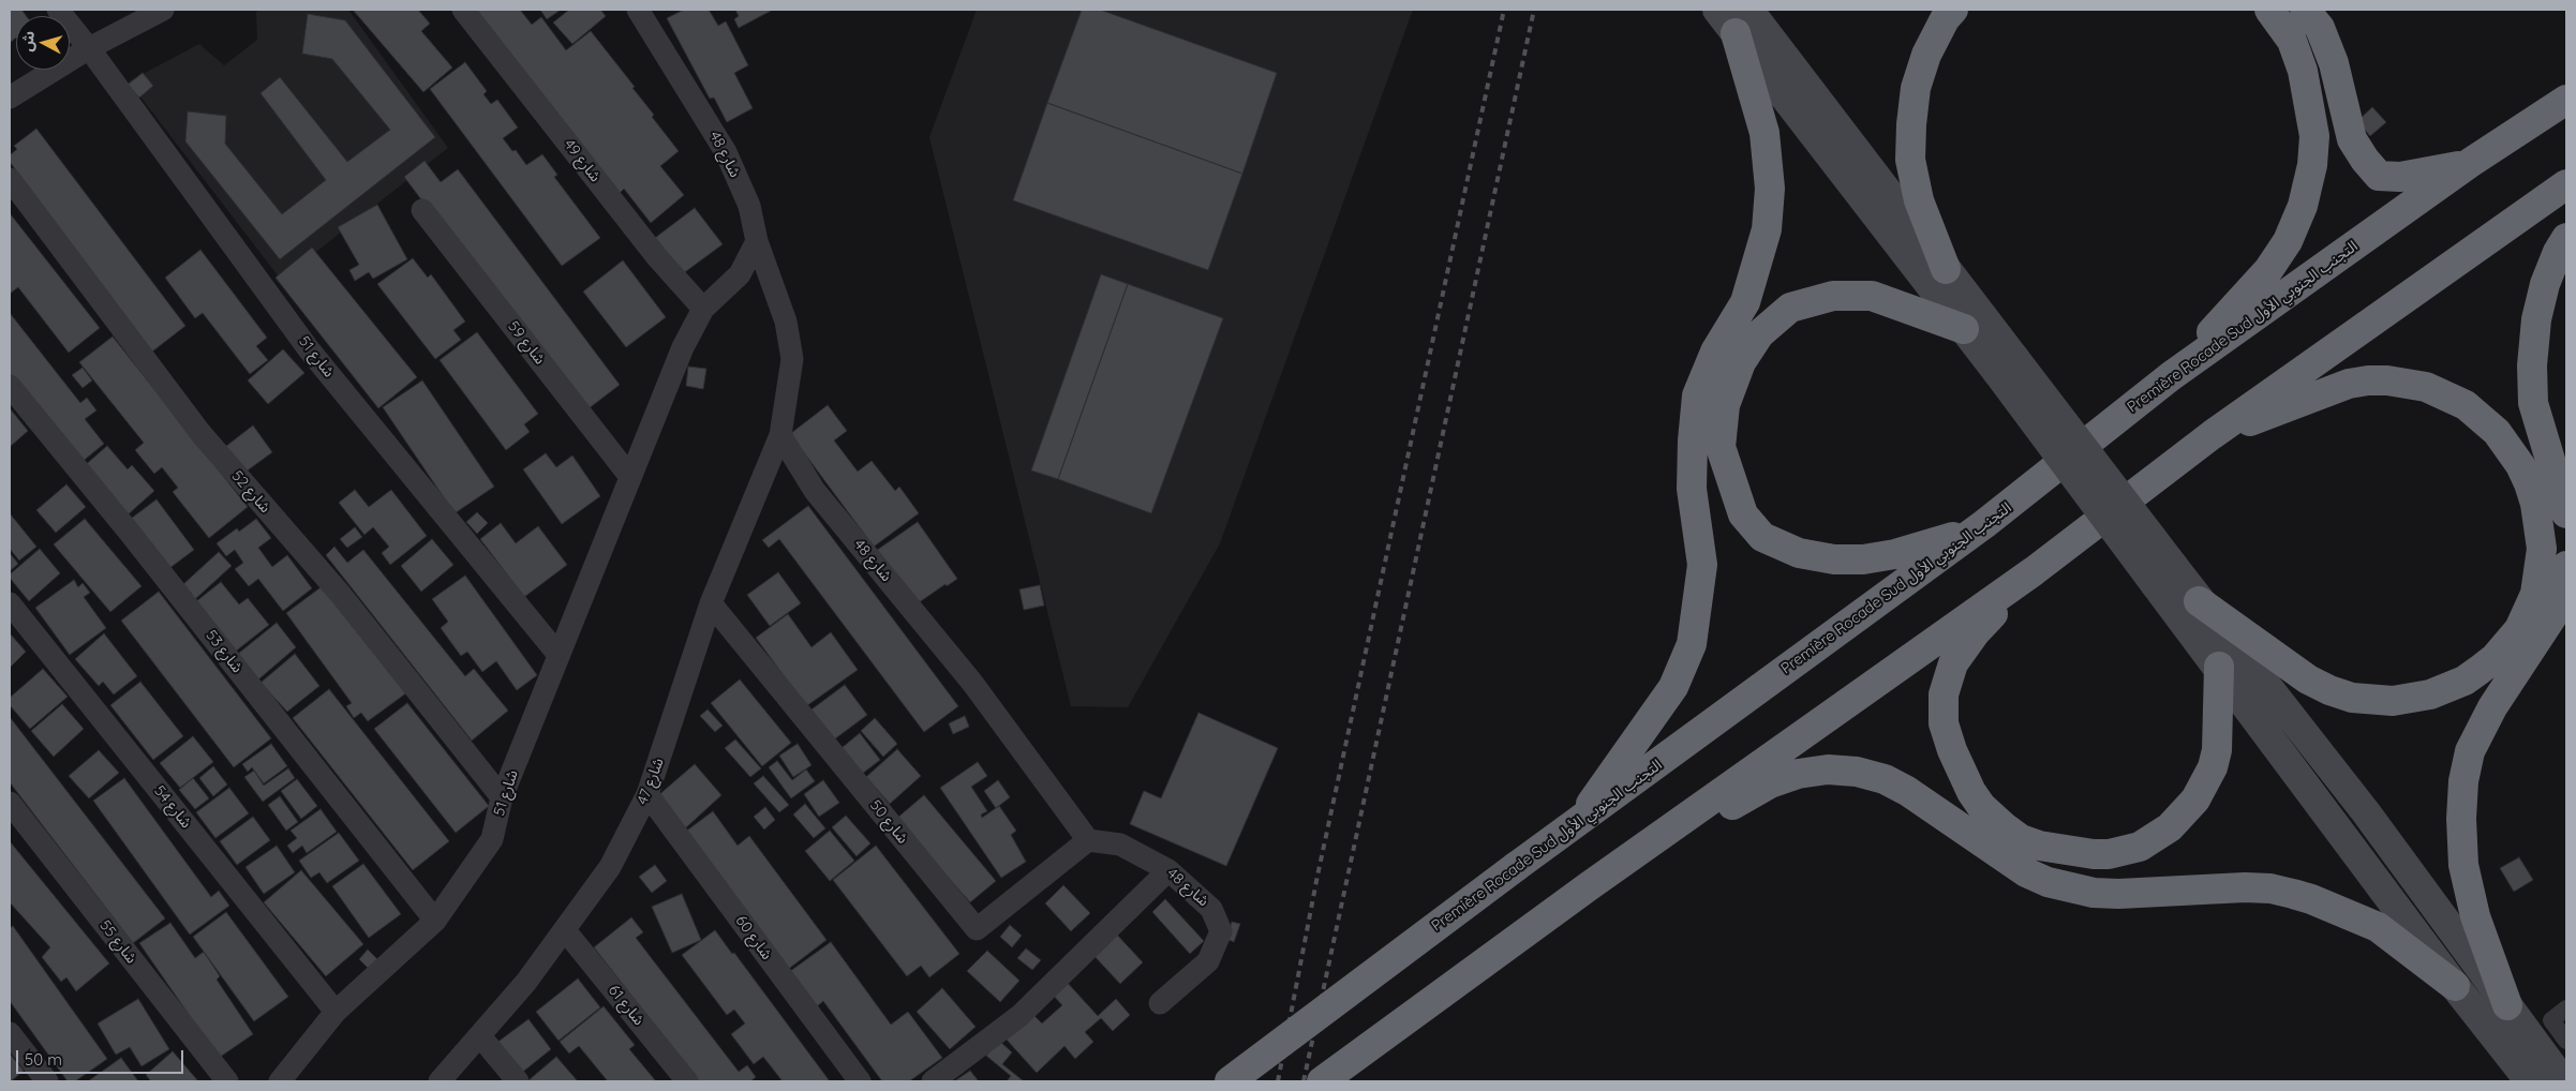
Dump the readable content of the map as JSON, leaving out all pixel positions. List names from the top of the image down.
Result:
{
  "streets": {
    "highway": ["Première Rocade Sud التجنب الجنوبي الأول"],
    "street": [
      "شارع 48",
      "شارع 49",
      "شارع 59",
      "شارع 51",
      "شارع 52",
      "شارع 53",
      "شارع 47",
      "شارع 54",
      "شارع 50",
      "شارع 60",
      "شارع 55",
      "شارع 61"
    ]
  },
  "crossings": [
    ["شارع 48", "شارع 51"],
    ["شارع 48", "شارع 47"],
    ["شارع 48", "شارع 50"],
    ["شارع 49", "شارع 51"],
    ["شارع 59", "شارع 51"],
    ["شارع 51", "شارع 52"],
    ["شارع 51", "شارع 53"],
    ["شارع 47", "شارع 50"],
    ["شارع 47", "شارع 60"],
    ["شارع 47", "شارع 61"]
  ],
  "scale_bar": "50 m",
  "north": "left"
}
